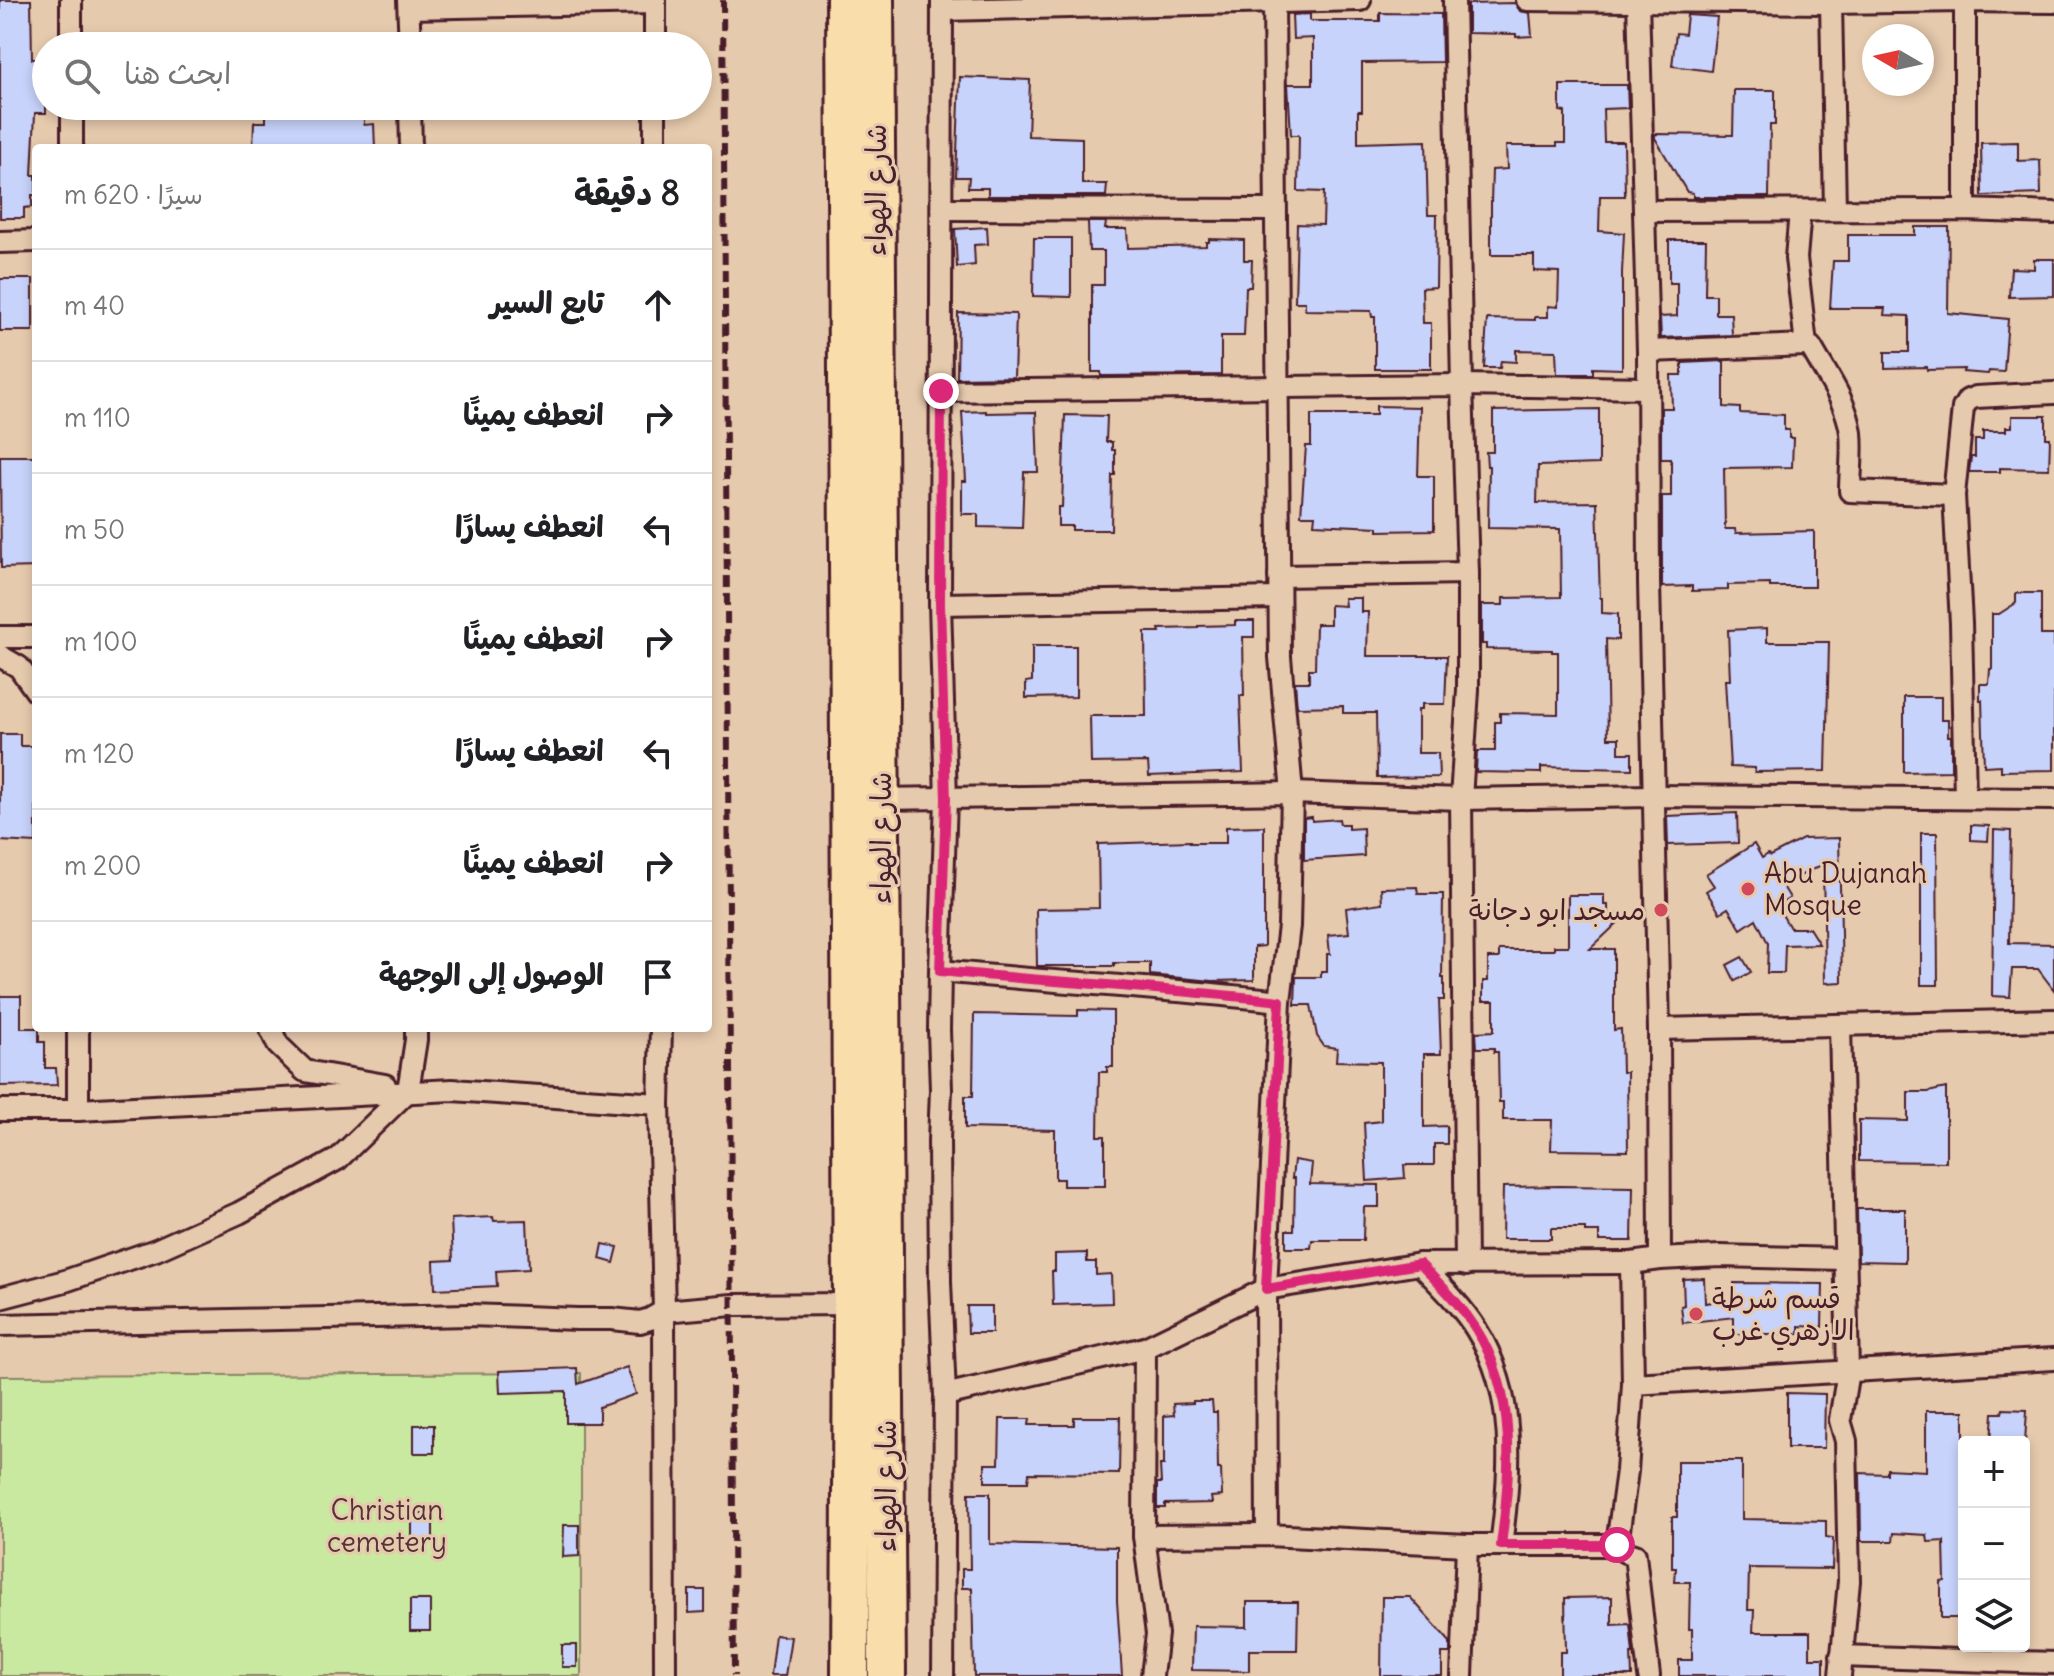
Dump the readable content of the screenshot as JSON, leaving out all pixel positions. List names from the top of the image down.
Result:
{
  "streets": {
    "highway": ["شارع الهواء"]
  },
  "parks": ["Christian cemetery"],
  "places": ["Abu Dujanah Mosque", "مسجد ابو دجانة", "قسم شرطة الازهري غرب"],
  "north": "left",
  "page": {
    "search": "ابحث هنا",
    "heading": ["8 دقيقة", "سيرًا · 620 m"],
    "list": [
      ["تابع السير", "40 m"],
      ["انعطف يمينًا", "110 m"],
      ["انعطف يسارًا", "50 m"],
      ["انعطف يمينًا", "100 m"],
      ["انعطف يسارًا", "120 m"],
      ["انعطف يمينًا", "200 m"],
      "الوصول إلى الوجهة"
    ],
    "map_buttons": ["+", "−"]
  }
}
